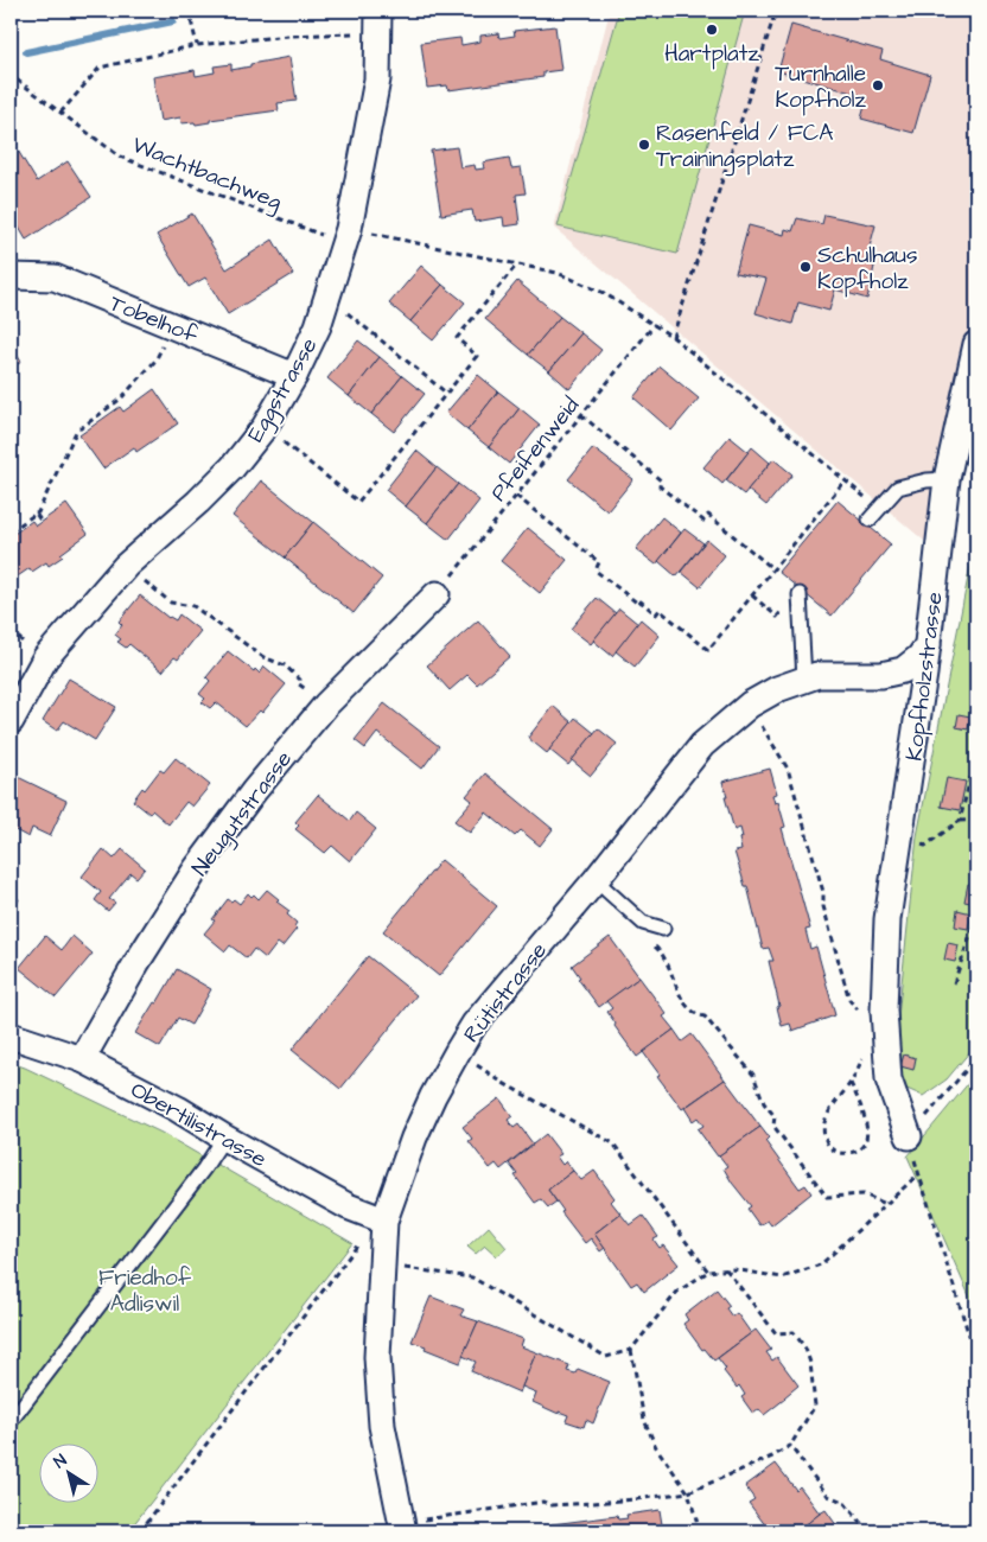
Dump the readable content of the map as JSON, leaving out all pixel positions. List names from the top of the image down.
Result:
{
  "streets": {
    "street": [
      "Tobelhof",
      "Eggstrasse",
      "Kopfholzstrasse",
      "Neugutstrasse",
      "Rütistrasse",
      "Obertilistrasse"
    ],
    "path": ["Wachtbachweg", "Pfeifenweid"]
  },
  "crossings": [
    ["Wachtbachweg", "Eggstrasse"],
    ["Tobelhof", "Eggstrasse"],
    ["Pfeifenweid", "Neugutstrasse"],
    ["Kopfholzstrasse", "Rütistrasse"],
    ["Neugutstrasse", "Obertilistrasse"],
    ["Rütistrasse", "Obertilistrasse"]
  ],
  "parks": ["Friedhof Adliswil"],
  "places": [
    "Hartplatz",
    "Turnhalle Kopfholz",
    "Rasenfeld / FCA Trainingsplatz",
    "Schulhaus Kopfholz"
  ],
  "north": "top left"
}
